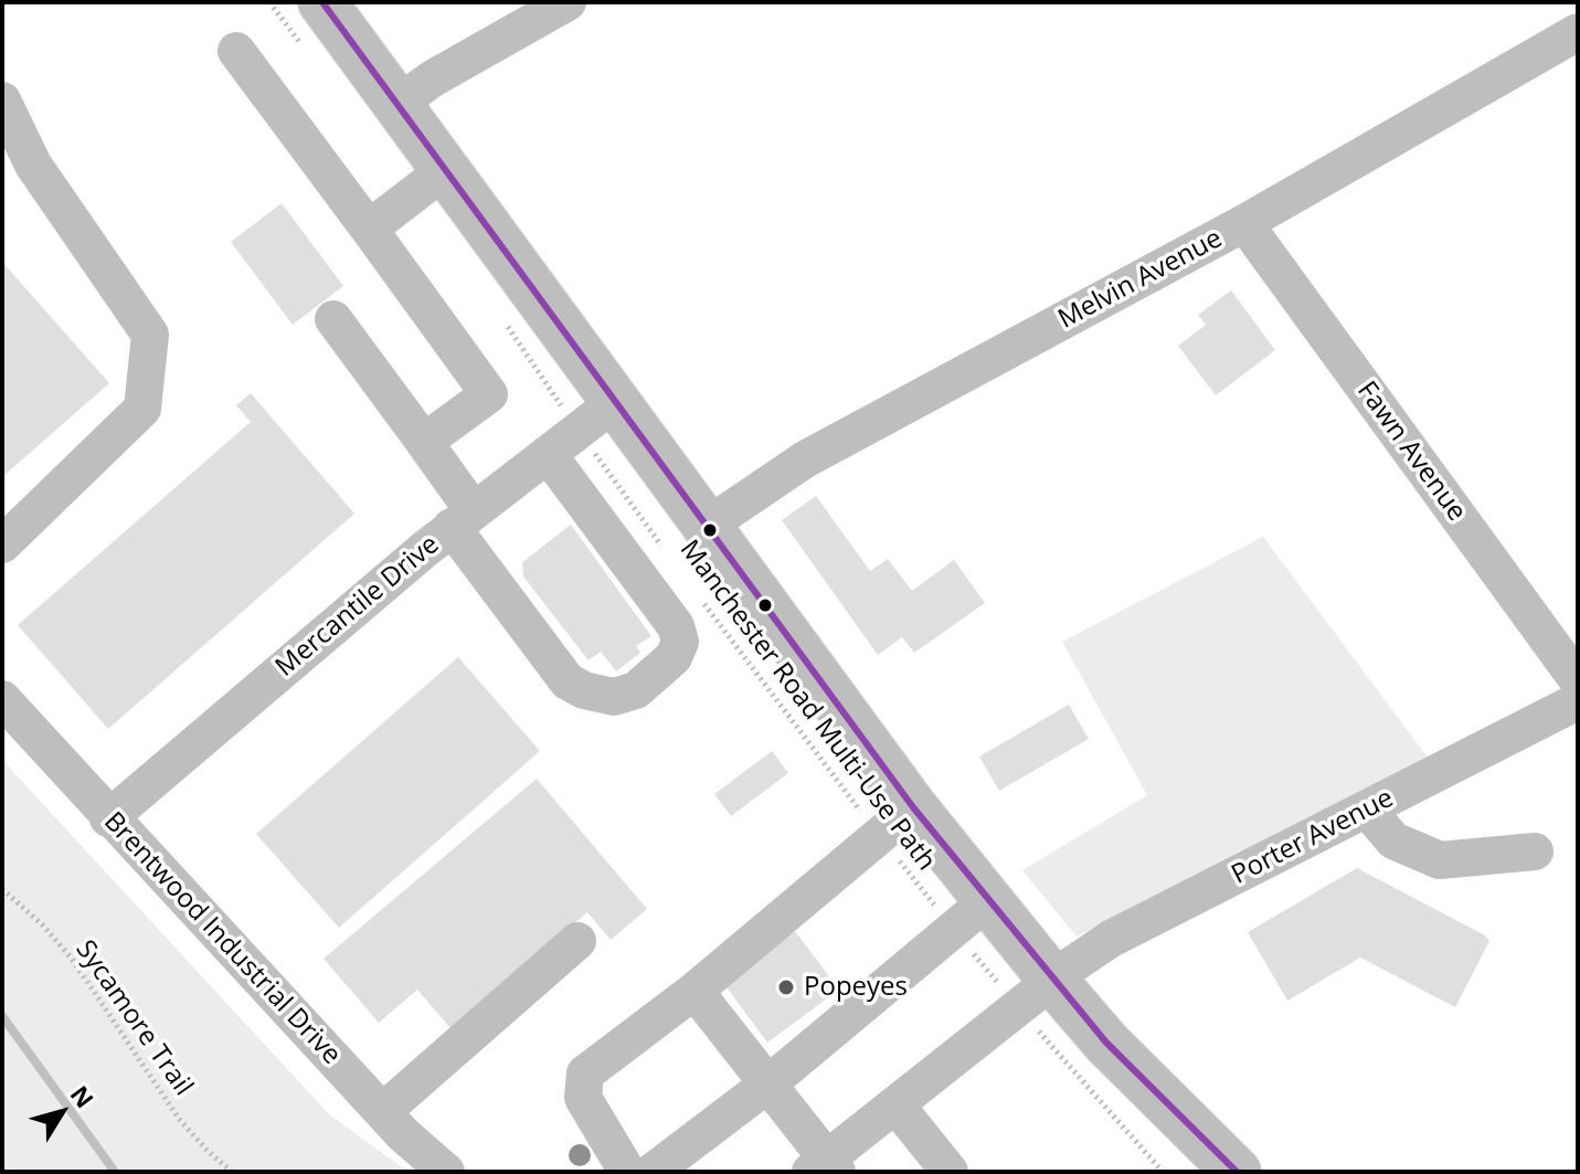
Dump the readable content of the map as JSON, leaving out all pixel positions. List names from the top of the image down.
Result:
{
  "streets": {
    "street": [
      "Melvin Avenue",
      "Fawn Avenue",
      "Mercantile Drive",
      "Porter Avenue",
      "Brentwood Industrial Drive"
    ],
    "path": ["Manchester Road Multi-Use Path", "Sycamore Trail"]
  },
  "crossings": [
    ["Melvin Avenue", "Fawn Avenue"],
    ["Melvin Avenue", "Manchester Road Multi-Use Path"],
    ["Mercantile Drive", "Brentwood Industrial Drive"]
  ],
  "places": ["Popeyes"],
  "north": "top right"
}
